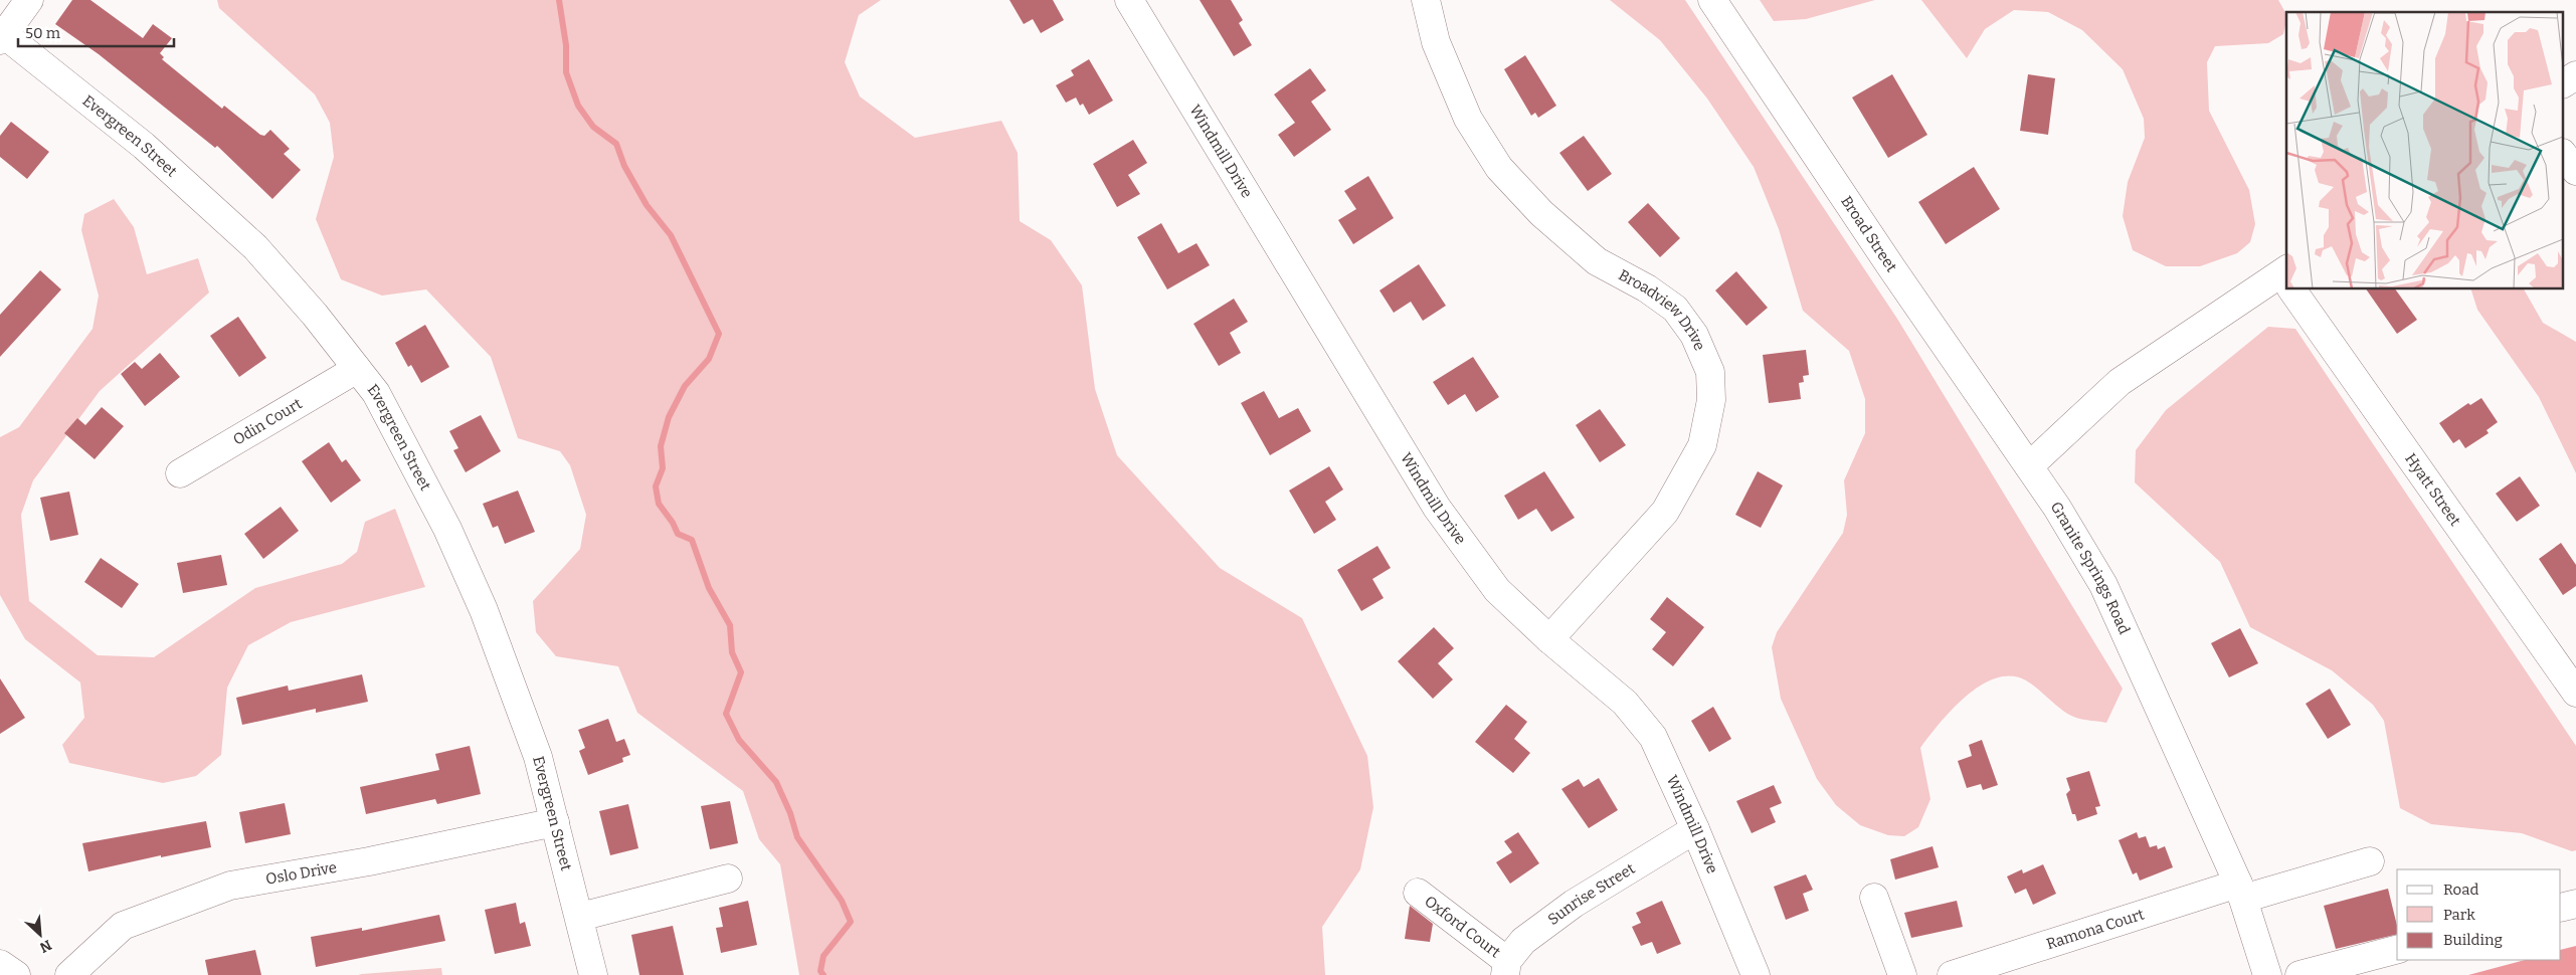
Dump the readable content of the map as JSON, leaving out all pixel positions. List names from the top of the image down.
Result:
{
  "streets": {
    "street": [
      "Evergreen Street",
      "Windmill Drive",
      "Broad Street",
      "Broadview Drive",
      "Odin Court",
      "Hyatt Street",
      "Granite Springs Road",
      "Oslo Drive",
      "Sunrise Street",
      "Oxford Court",
      "Ramona Court"
    ]
  },
  "crossings": [
    ["Evergreen Street", "Odin Court"],
    ["Evergreen Street", "Oslo Drive"],
    ["Windmill Drive", "Broadview Drive"],
    ["Windmill Drive", "Sunrise Street"],
    ["Broad Street", "Granite Springs Road"],
    ["Granite Springs Road", "Ramona Court"],
    ["Sunrise Street", "Oxford Court"]
  ],
  "legend": ["Road", "Park", "Building"],
  "scale_bar": "50 m",
  "north": "bottom right"
}
